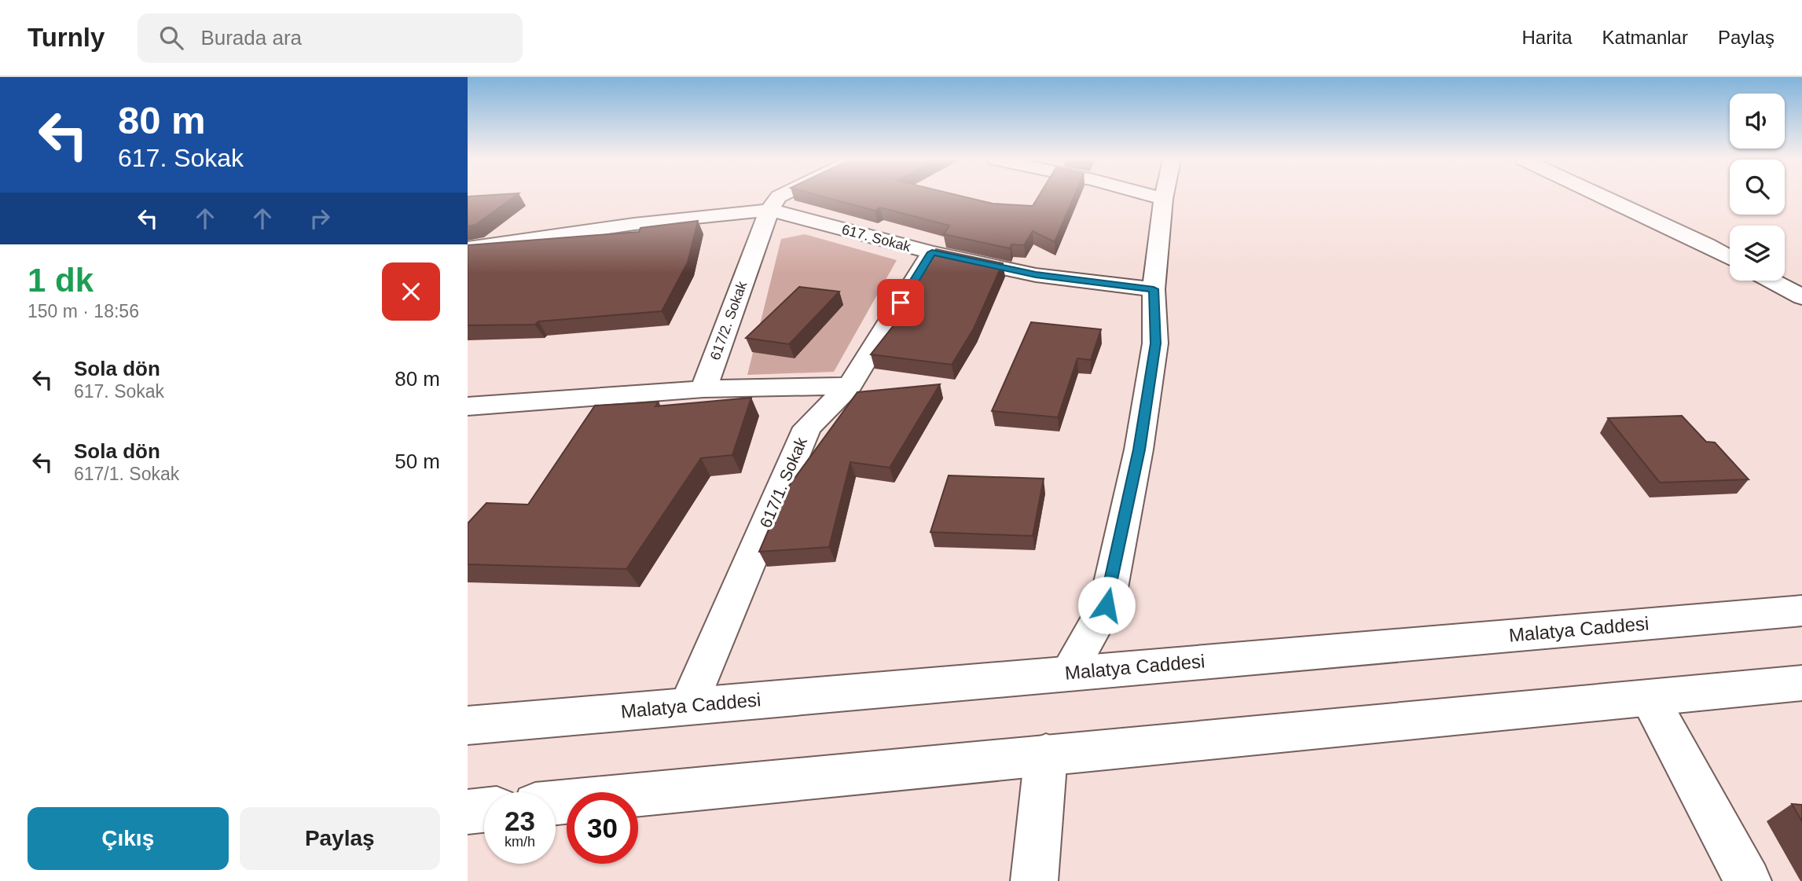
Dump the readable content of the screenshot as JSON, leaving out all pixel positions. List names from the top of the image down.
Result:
{
  "streets": {
    "street": [
      "617. Sokak",
      "617/2. Sokak",
      "617/1. Sokak",
      "Malatya Caddesi"
    ]
  },
  "crossings": [
    ["617. Sokak", "617/2. Sokak"],
    ["617. Sokak", "617/1. Sokak"],
    ["617/1. Sokak", "Malatya Caddesi"]
  ],
  "page": {
    "header": "Turnly",
    "search": "Burada ara",
    "nav": ["Harita", "Katmanlar", "Paylaş"],
    "turn": ["80 m", "617. Sokak"],
    "heading": ["1 dk", "150 m · 18:56"],
    "list": [
      {
        "name": "Sola dön",
        "note": "617. Sokak",
        "value": "80 m"
      },
      {
        "name": "Sola dön",
        "note": "617/1. Sokak",
        "value": "50 m"
      }
    ],
    "speed": "23 km/h",
    "limit": "30",
    "buttons": ["Çıkış", "Paylaş"]
  }
}
